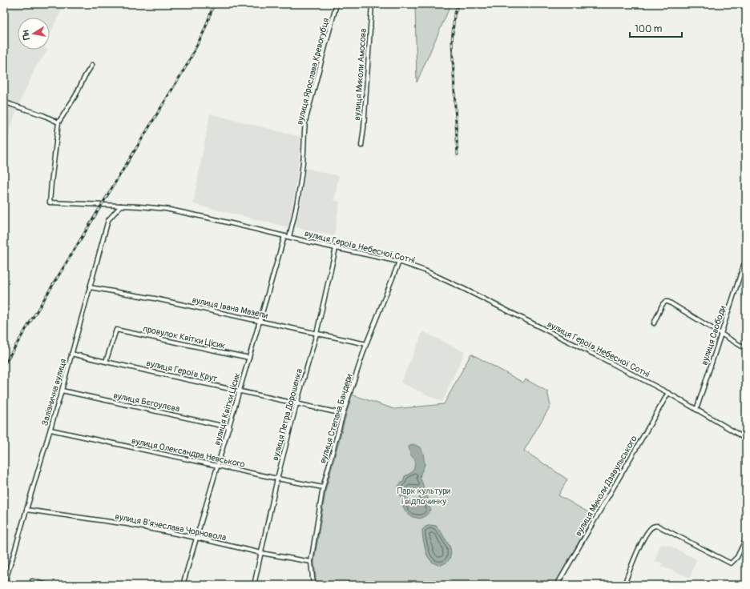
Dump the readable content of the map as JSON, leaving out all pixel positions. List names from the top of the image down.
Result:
{
  "streets": {
    "street": [
      "вулиця Ярослава Кревогубця",
      "вулиця Миколи Амосова",
      "вулиця Героїв Небесної Сотні",
      "вулиця Івана Мазепи",
      "вулиця Свободи",
      "провулок Квітки Цісик",
      "вулиця Героїв Крут",
      "Залізнична вулиця",
      "вулиця Бєгоулєва",
      "вулиця Квітки Цісик",
      "вулиця Петра Дорошенка",
      "вулиця Степана Бандери",
      "вулиця Олександра Невського",
      "вулиця Миколи Дзявульського",
      "вулиця Вʼячеслава Чорновола"
    ]
  },
  "crossings": [
    ["вулиця Ярослава Кревогубця", "вулиця Героїв Небесної Сотні"],
    ["вулиця Героїв Небесної Сотні", "вулиця Свободи"],
    ["вулиця Героїв Небесної Сотні", "Залізнична вулиця"],
    ["вулиця Героїв Небесної Сотні", "вулиця Квітки Цісик"],
    ["вулиця Героїв Небесної Сотні", "вулиця Петра Дорошенка"],
    ["вулиця Героїв Небесної Сотні", "вулиця Степана Бандери"],
    ["вулиця Героїв Небесної Сотні", "вулиця Миколи Дзявульського"],
    ["вулиця Івана Мазепи", "Залізнична вулиця"],
    ["вулиця Івана Мазепи", "вулиця Квітки Цісик"],
    ["вулиця Івана Мазепи", "вулиця Петра Дорошенка"],
    ["вулиця Івана Мазепи", "вулиця Степана Бандери"],
    ["провулок Квітки Цісик", "вулиця Героїв Крут"],
    ["провулок Квітки Цісик", "вулиця Квітки Цісик"],
    ["вулиця Героїв Крут", "Залізнична вулиця"],
    ["вулиця Героїв Крут", "вулиця Квітки Цісик"],
    ["вулиця Героїв Крут", "вулиця Петра Дорошенка"],
    ["вулиця Героїв Крут", "вулиця Степана Бандери"],
    ["Залізнична вулиця", "вулиця Бєгоулєва"],
    ["Залізнична вулиця", "вулиця Олександра Невського"],
    ["Залізнична вулиця", "вулиця Вʼячеслава Чорновола"],
    ["вулиця Бєгоулєва", "вулиця Квітки Цісик"],
    ["вулиця Квітки Цісик", "вулиця Олександра Невського"],
    ["вулиця Квітки Цісик", "вулиця Вʼячеслава Чорновола"],
    ["вулиця Петра Дорошенка", "вулиця Олександра Невського"],
    ["вулиця Петра Дорошенка", "вулиця Вʼячеслава Чорновола"],
    ["вулиця Степана Бандери", "вулиця Олександра Невського"],
    ["вулиця Степана Бандери", "вулиця Вʼячеслава Чорновола"]
  ],
  "parks": ["Парк культури і відпочинку"],
  "scale_bar": "100 m",
  "north": "left"
}
